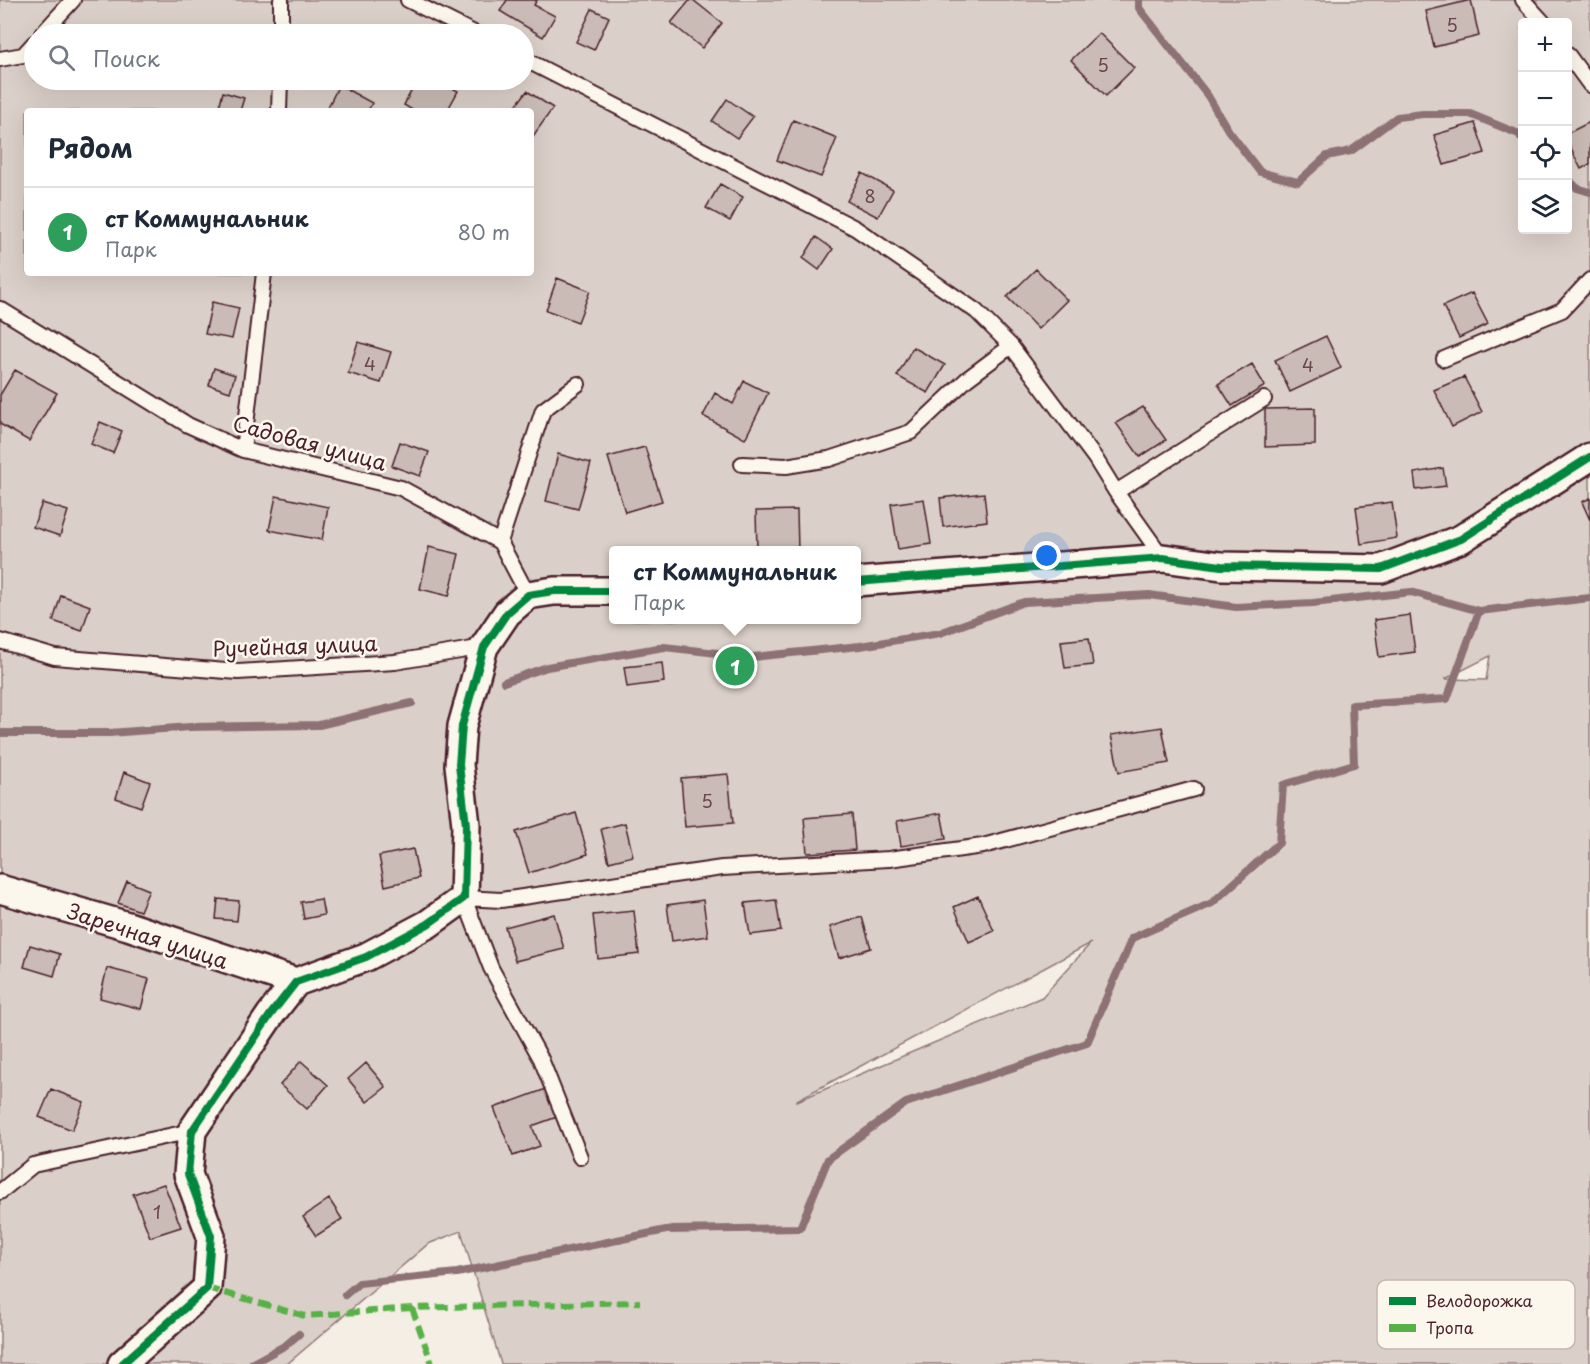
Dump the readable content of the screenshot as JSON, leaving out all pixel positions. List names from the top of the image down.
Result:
{
  "streets": {
    "street": ["Заречная улица"],
    "lane": ["Садовая улица", "Ручейная улица"]
  },
  "house_numbers": [
    "5",
    "5",
    "8",
    "4",
    "4",
    "5",
    "1"
  ],
  "legend": ["Велодорожка", "Тропа"],
  "page": {
    "map_buttons": ["+", "−"],
    "search": "Поиск",
    "heading": "Рядом",
    "list": [
      {
        "mark": "1",
        "name": "ст Коммунальник",
        "note": "Парк",
        "value": "80 m"
      }
    ],
    "popup": ["ст Коммунальник", "Парк"],
    "pins": "1"
  }
}
